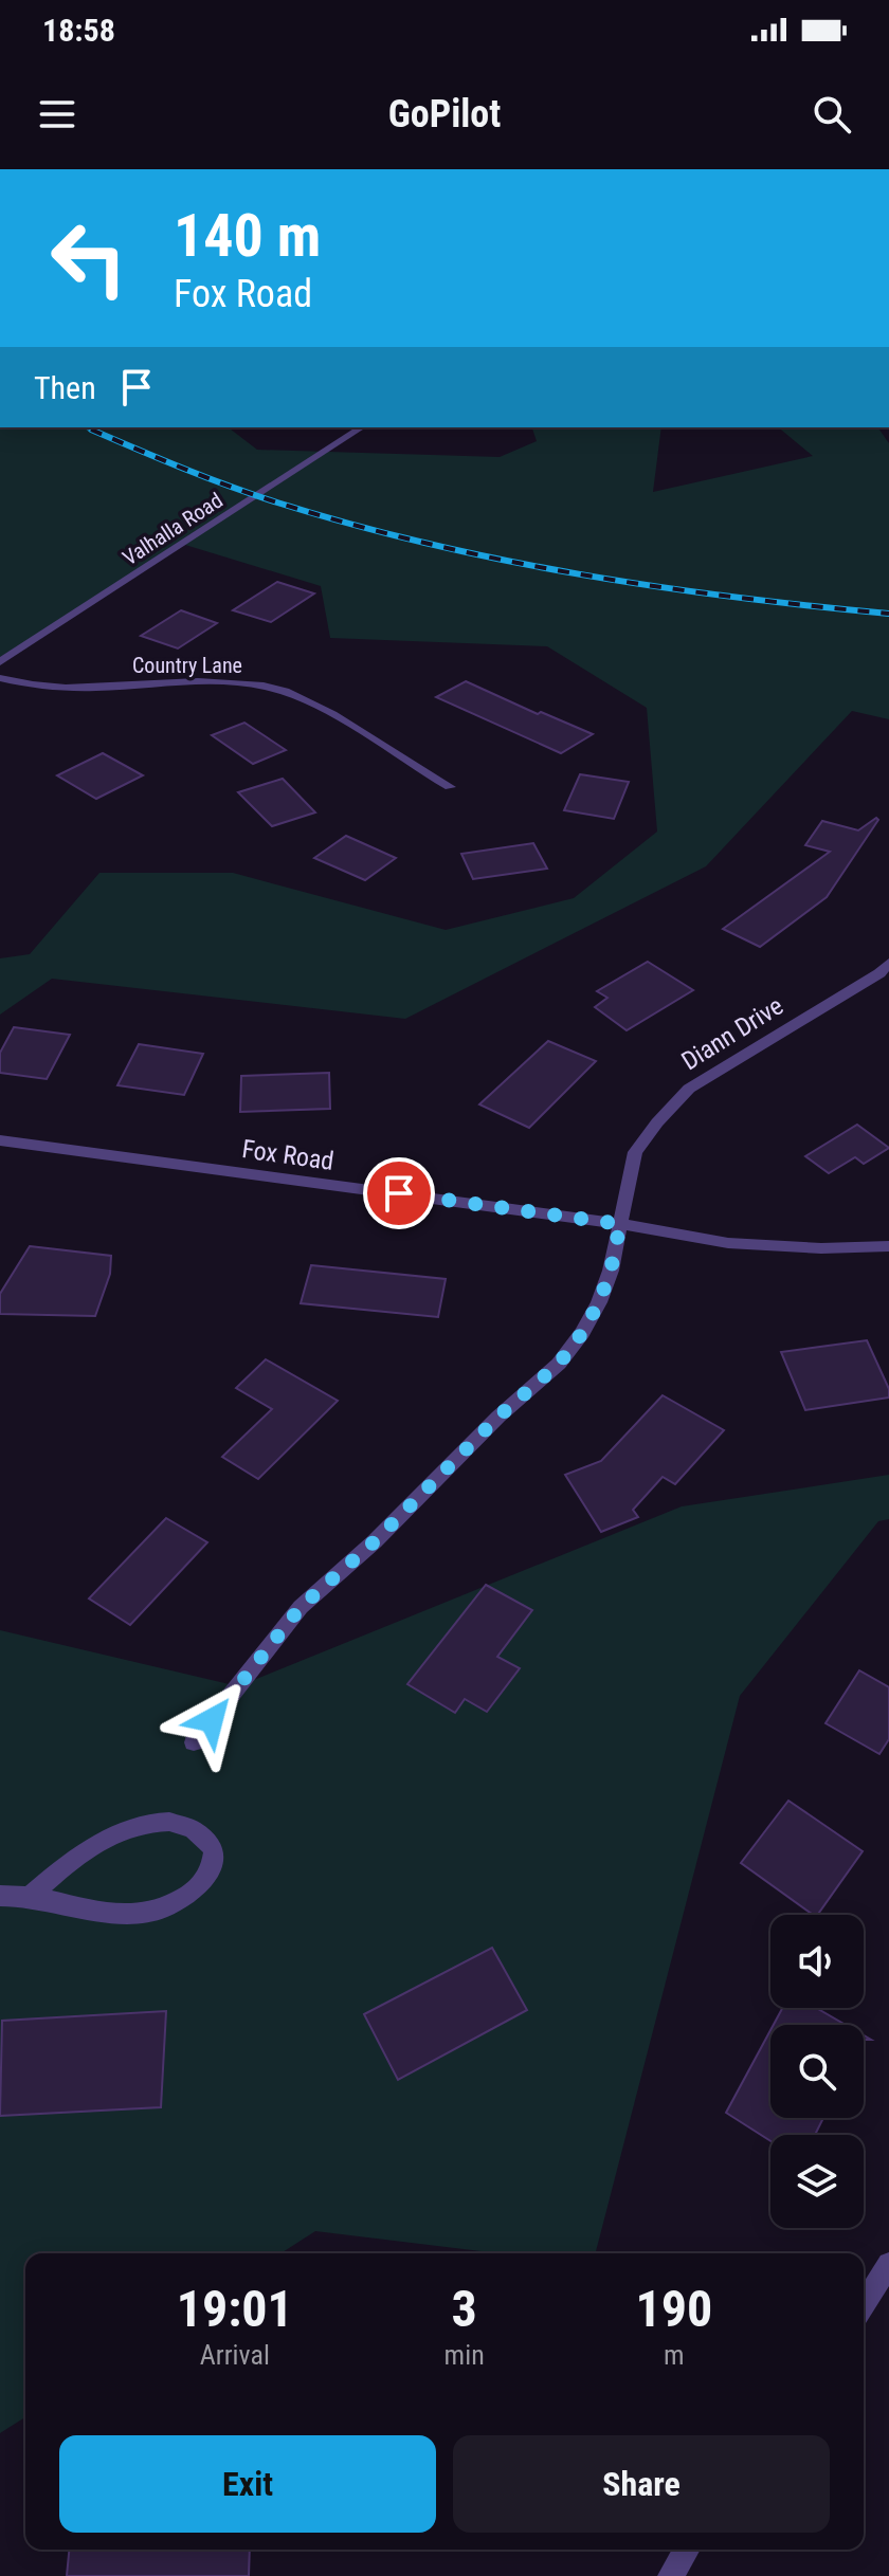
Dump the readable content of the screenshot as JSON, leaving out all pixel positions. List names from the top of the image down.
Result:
{
  "streets": {
    "street": [
      "Valhalla Road",
      "Country Lane",
      "Diann Drive",
      "Fox Road"
    ]
  },
  "crossings": [
    ["Diann Drive", "Fox Road"]
  ],
  "page": {
    "status": "18:58",
    "header": "GoPilot",
    "turn": ["140 m", "Fox Road"],
    "then": "Then",
    "eta": [
      "19:01",
      "Arrival",
      "3",
      "min",
      "190",
      "m"
    ],
    "buttons": ["Exit", "Share"]
  }
}
